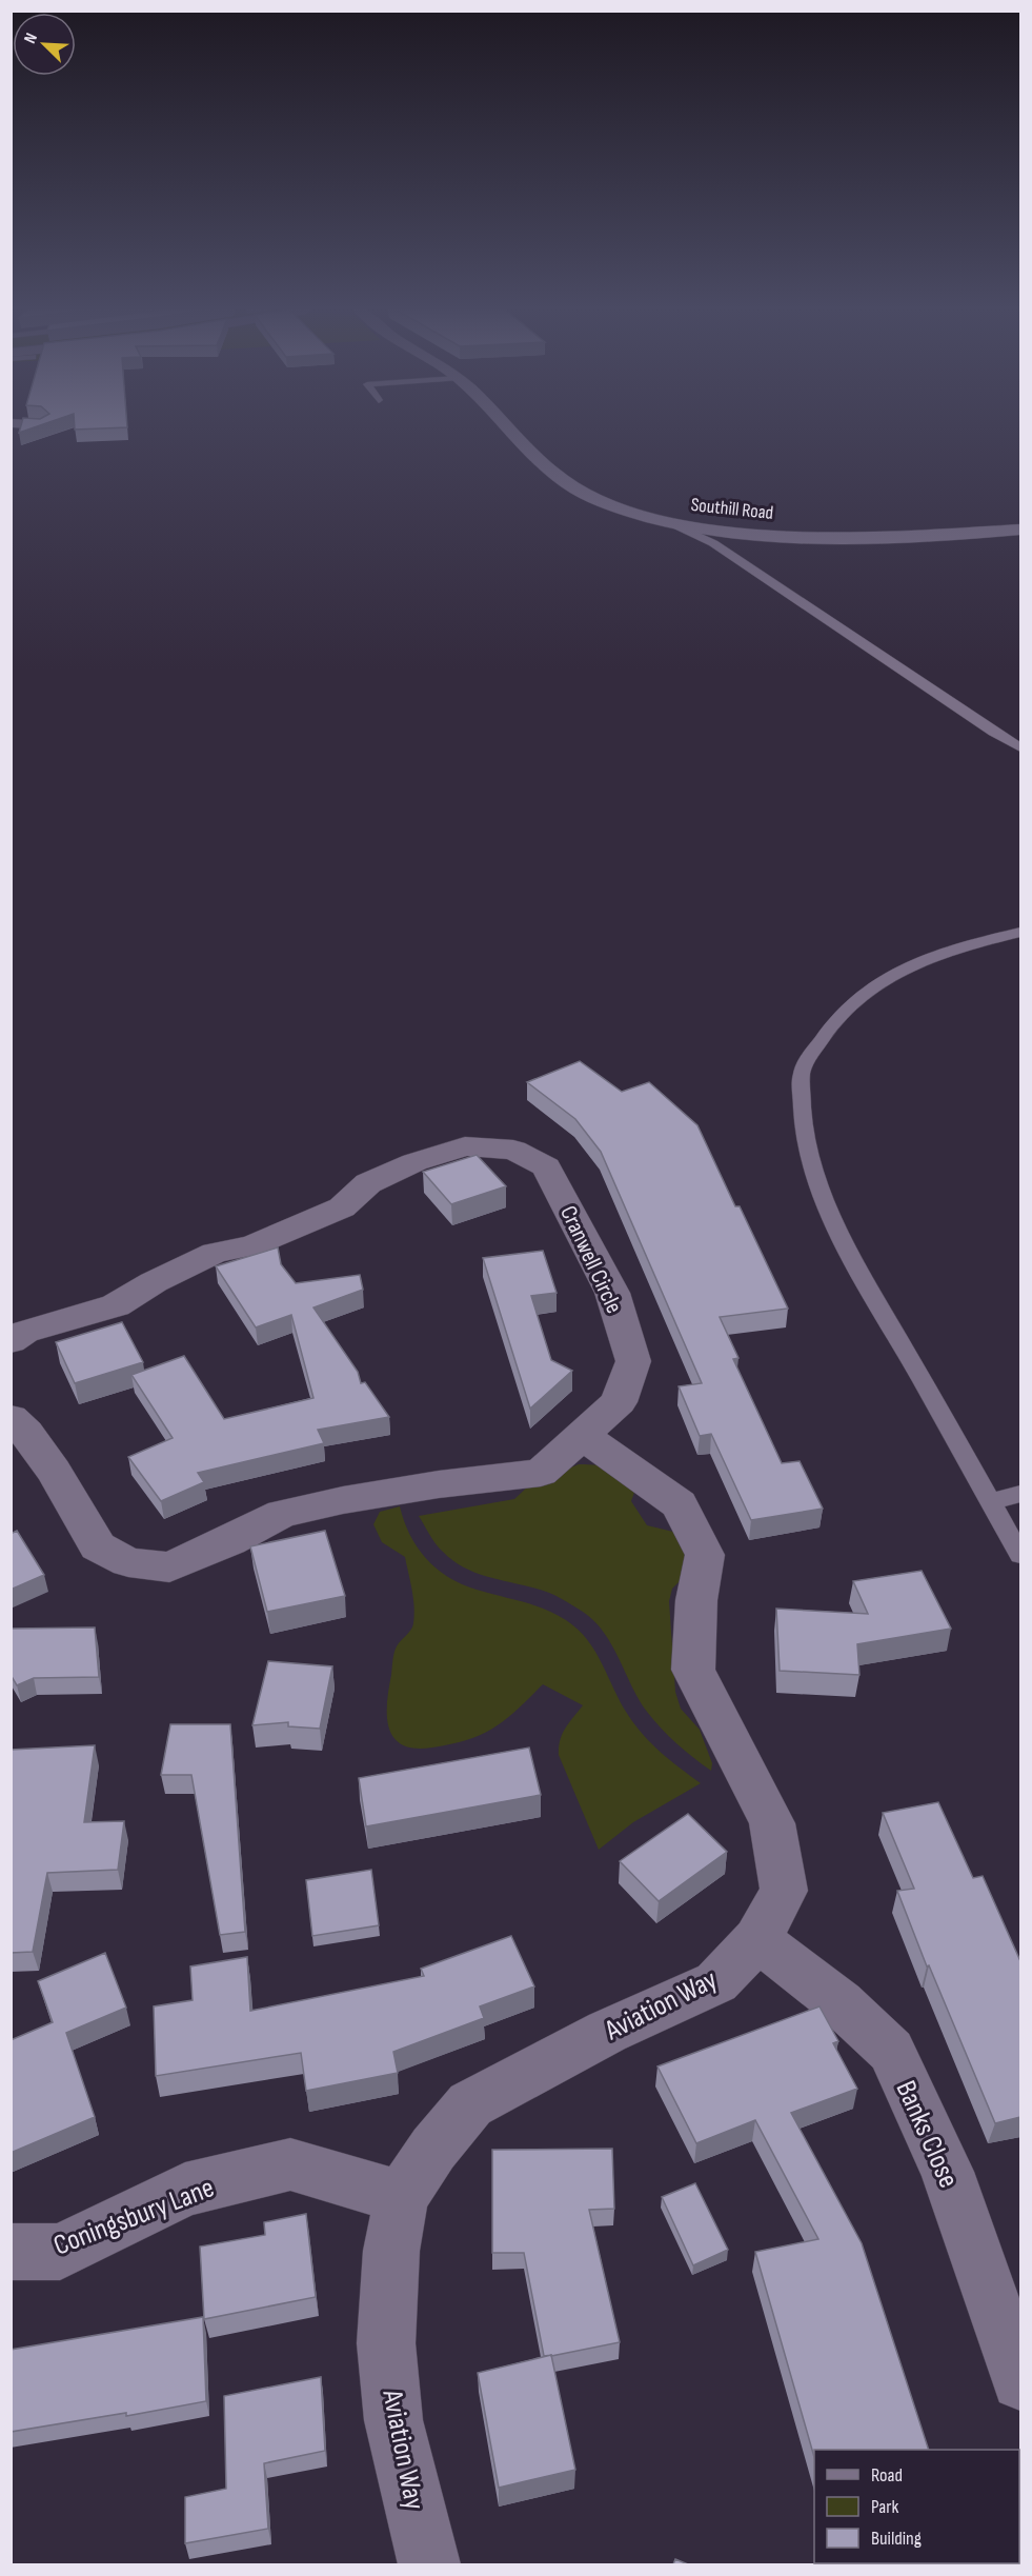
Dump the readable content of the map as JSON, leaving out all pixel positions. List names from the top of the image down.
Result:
{
  "streets": {
    "street": [
      "Southill Road",
      "Cranwell Circle",
      "Aviation Way",
      "Banks Close",
      "Coningsbury Lane"
    ]
  },
  "crossings": [
    ["Cranwell Circle", "Aviation Way"],
    ["Aviation Way", "Banks Close"],
    ["Aviation Way", "Coningsbury Lane"]
  ],
  "legend": ["Road", "Park", "Building"],
  "north": "top left"
}
